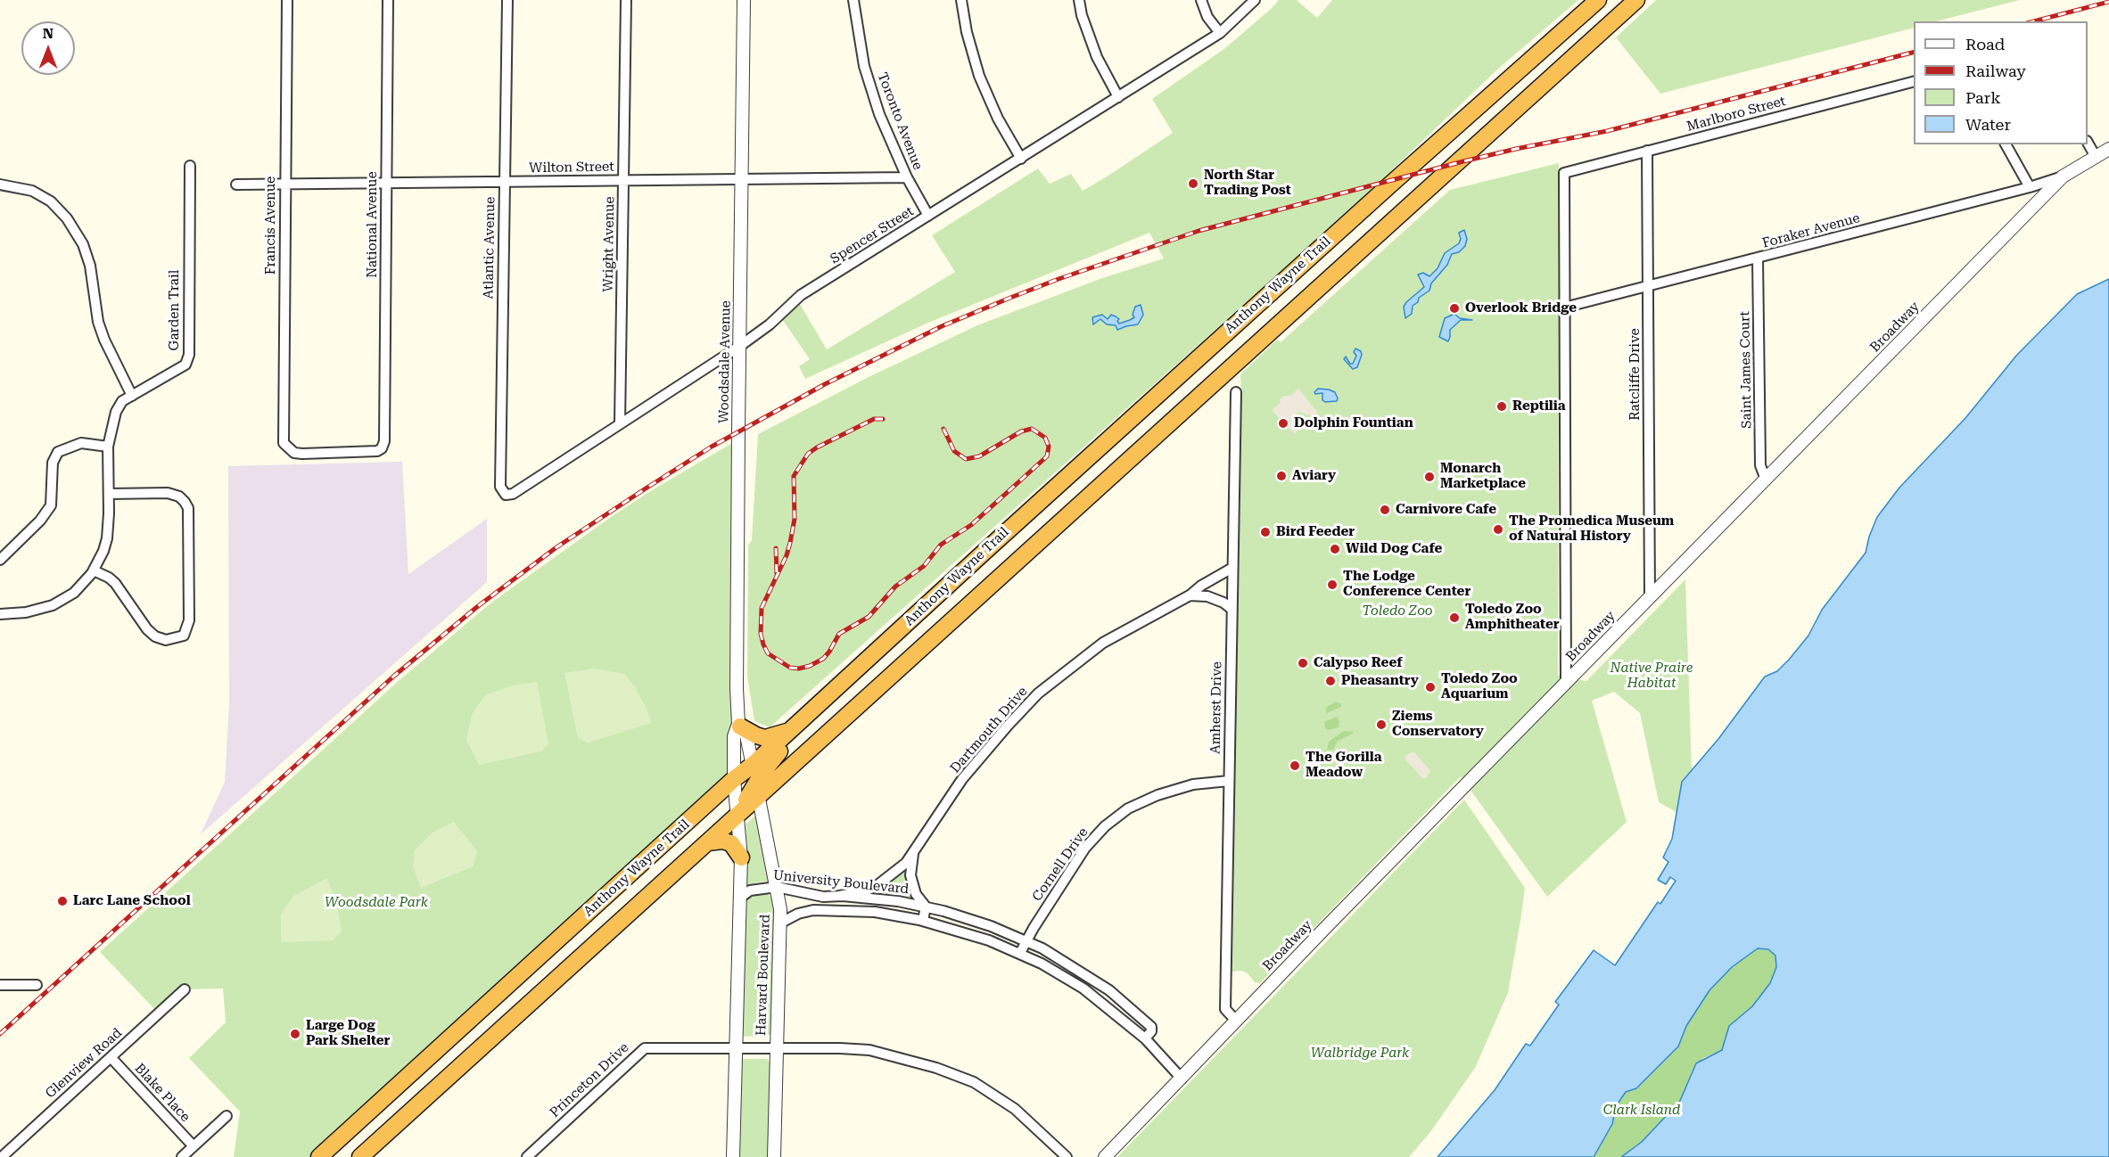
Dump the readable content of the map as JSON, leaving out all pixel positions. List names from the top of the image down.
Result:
{
  "streets": {
    "highway": ["Anthony Wayne Trail"],
    "street": [
      "Marlboro Street",
      "Toronto Avenue",
      "Wilton Street",
      "National Avenue",
      "Francis Avenue",
      "Foraker Avenue",
      "Spencer Street",
      "Wright Avenue",
      "Atlantic Avenue",
      "Garden Trail",
      "Broadway",
      "Woodsdale Avenue",
      "Saint James Court",
      "Ratcliffe Drive",
      "Amherst Drive",
      "Dartmouth Drive",
      "Cornell Drive",
      "University Boulevard",
      "Harvard Boulevard",
      "Glenview Road",
      "Princeton Drive",
      "Blake Place"
    ]
  },
  "crossings": [
    ["Marlboro Street", "Foraker Avenue"],
    ["Marlboro Street", "Ratcliffe Drive"],
    ["Toronto Avenue", "Wilton Street"],
    ["Toronto Avenue", "Spencer Street"],
    ["Wilton Street", "National Avenue"],
    ["Wilton Street", "Francis Avenue"],
    ["Wilton Street", "Wright Avenue"],
    ["Wilton Street", "Atlantic Avenue"],
    ["Wilton Street", "Woodsdale Avenue"],
    ["National Avenue", "Francis Avenue"],
    ["Foraker Avenue", "Broadway"],
    ["Foraker Avenue", "Saint James Court"],
    ["Foraker Avenue", "Ratcliffe Drive"],
    ["Spencer Street", "Wright Avenue"],
    ["Spencer Street", "Atlantic Avenue"],
    ["Spencer Street", "Woodsdale Avenue"],
    ["Anthony Wayne Trail", "Woodsdale Avenue"],
    ["Anthony Wayne Trail", "Harvard Boulevard"],
    ["Broadway", "Saint James Court"],
    ["Broadway", "Ratcliffe Drive"],
    ["Broadway", "Amherst Drive"],
    ["Broadway", "University Boulevard"],
    ["Woodsdale Avenue", "Harvard Boulevard"],
    ["Amherst Drive", "Dartmouth Drive"],
    ["Amherst Drive", "Cornell Drive"],
    ["Dartmouth Drive", "University Boulevard"],
    ["Cornell Drive", "University Boulevard"],
    ["University Boulevard", "Harvard Boulevard"],
    ["Harvard Boulevard", "Princeton Drive"],
    ["Glenview Road", "Blake Place"]
  ],
  "parks": [
    "Toledo Zoo",
    "Native Praire Habitat",
    "Woodsdale Park",
    "Walbridge Park",
    "Clark Island"
  ],
  "places": [
    "North Star Trading Post",
    "Overlook Bridge",
    "Reptilia",
    "Dolphin Fountian",
    "Aviary",
    "Monarch Marketplace",
    "Carnivore Cafe",
    "The Promedica Museum of Natural History",
    "Bird Feeder",
    "Wild Dog Cafe",
    "The Lodge Conference Center",
    "Toledo Zoo Amphitheater",
    "Calypso Reef",
    "Pheasantry",
    "Toledo Zoo Aquarium",
    "Ziems Conservatory",
    "The Gorilla Meadow",
    "Larc Lane School",
    "Large Dog Park Shelter"
  ],
  "legend": [
    "Road",
    "Railway",
    "Park",
    "Water"
  ],
  "north": "top"
}
